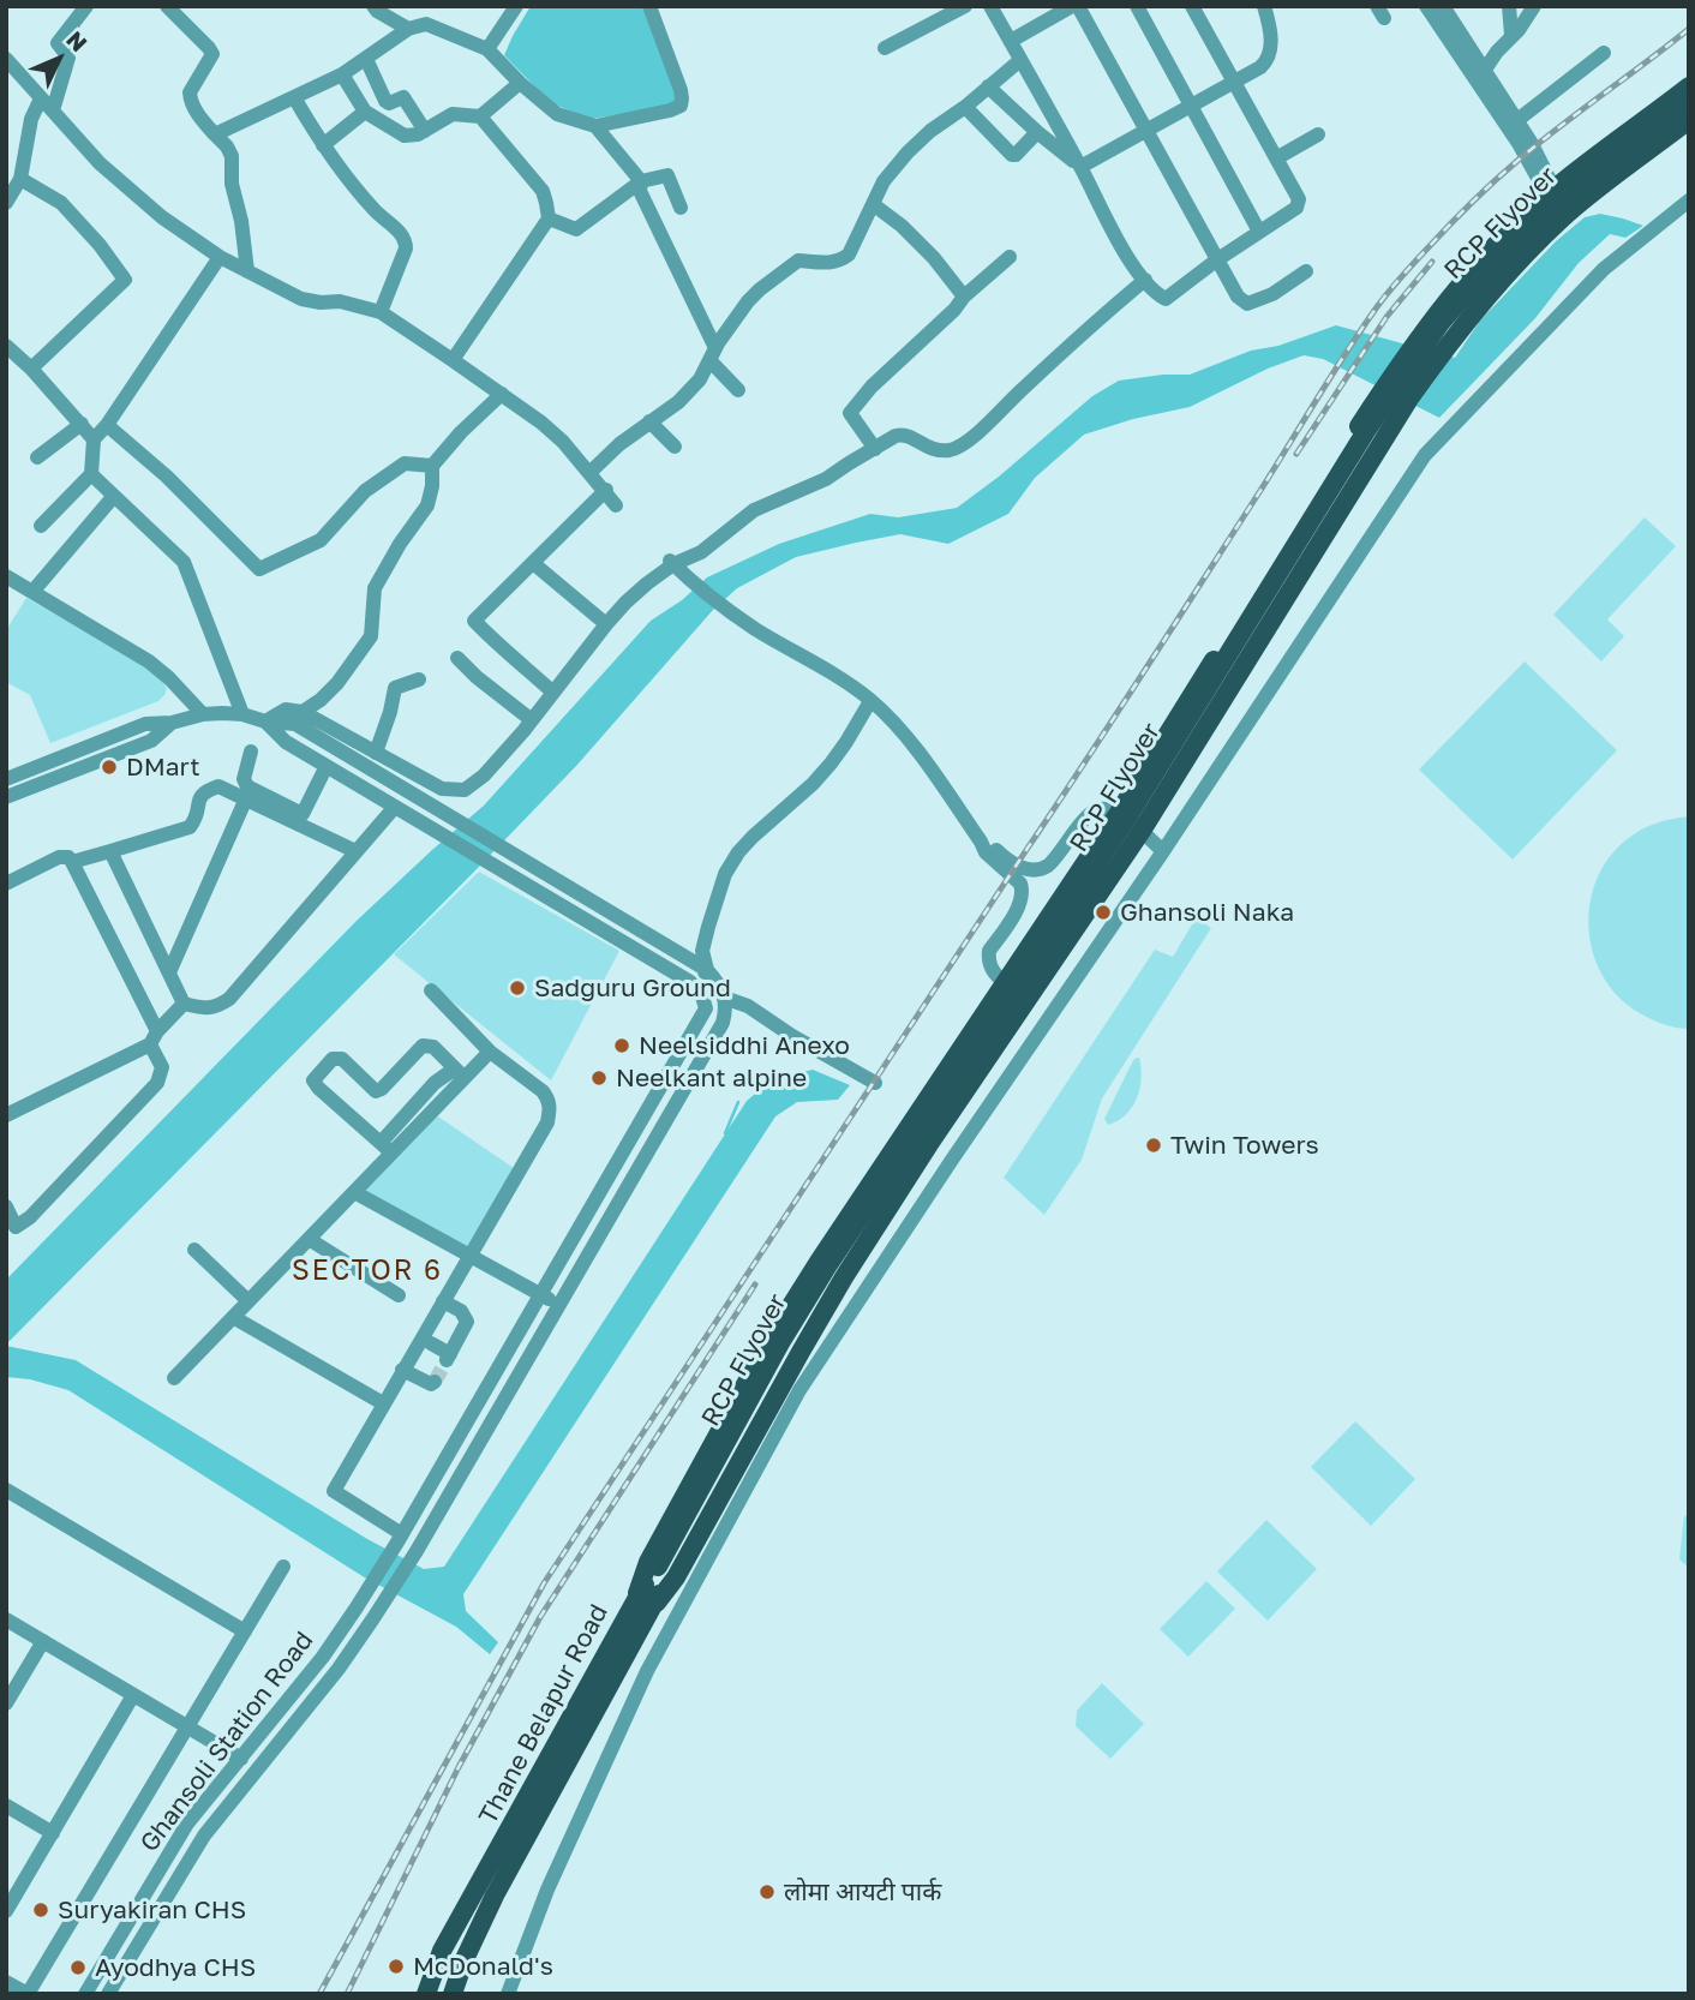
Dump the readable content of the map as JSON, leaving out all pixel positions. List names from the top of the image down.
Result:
{
  "streets": {
    "main road": ["RCP Flyover", "Thane Belapur Road"],
    "street": ["Ghansoli Station Road"]
  },
  "crossings": [
    ["RCP Flyover", "Thane Belapur Road"]
  ],
  "districts": ["SECTOR 6"],
  "places": [
    "DMart",
    "Ghansoli Naka",
    "Sadguru Ground",
    "Neelsiddhi Anexo",
    "Neelkant alpine",
    "Twin Towers",
    "लोमा आयटी पार्क",
    "Suryakiran CHS",
    "McDonald's",
    "Ayodhya CHS"
  ],
  "north": "top right"
}
